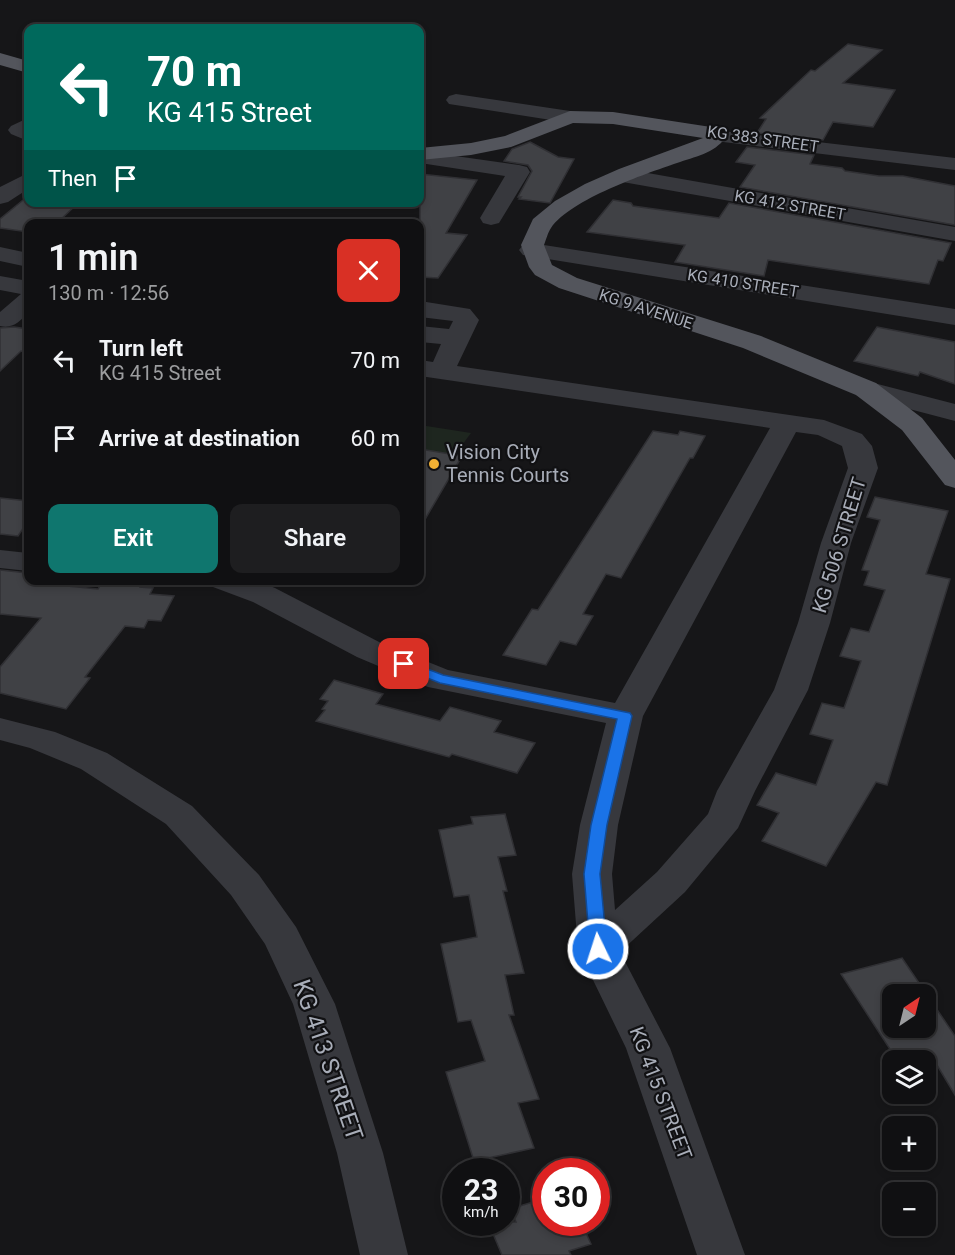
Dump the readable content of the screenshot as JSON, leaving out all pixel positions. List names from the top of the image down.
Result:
{
  "streets": {
    "main road": ["KG 383 STREET", "KG 9 AVENUE"],
    "street": [
      "KG 412 STREET",
      "KG 410 STREET",
      "KG 506 STREET",
      "KG 413 STREET",
      "KG 415 STREET"
    ]
  },
  "crossings": [
    ["KG 410 STREET", "KG 9 AVENUE"],
    ["KG 506 STREET", "KG 415 STREET"]
  ],
  "places": ["Vision City Tennis Courts"],
  "north": "top right",
  "page": {
    "turn": ["70 m", "KG 415 Street"],
    "then": "Then",
    "heading": ["1 min", "130 m · 12:56"],
    "list": [
      {
        "name": "Turn left",
        "note": "KG 415 Street",
        "value": "70 m"
      },
      {
        "name": "Arrive at destination",
        "value": "60 m"
      }
    ],
    "buttons": ["Exit", "Share"],
    "map_buttons": ["+", "−"],
    "speed": "23 km/h",
    "limit": "30"
  }
}
